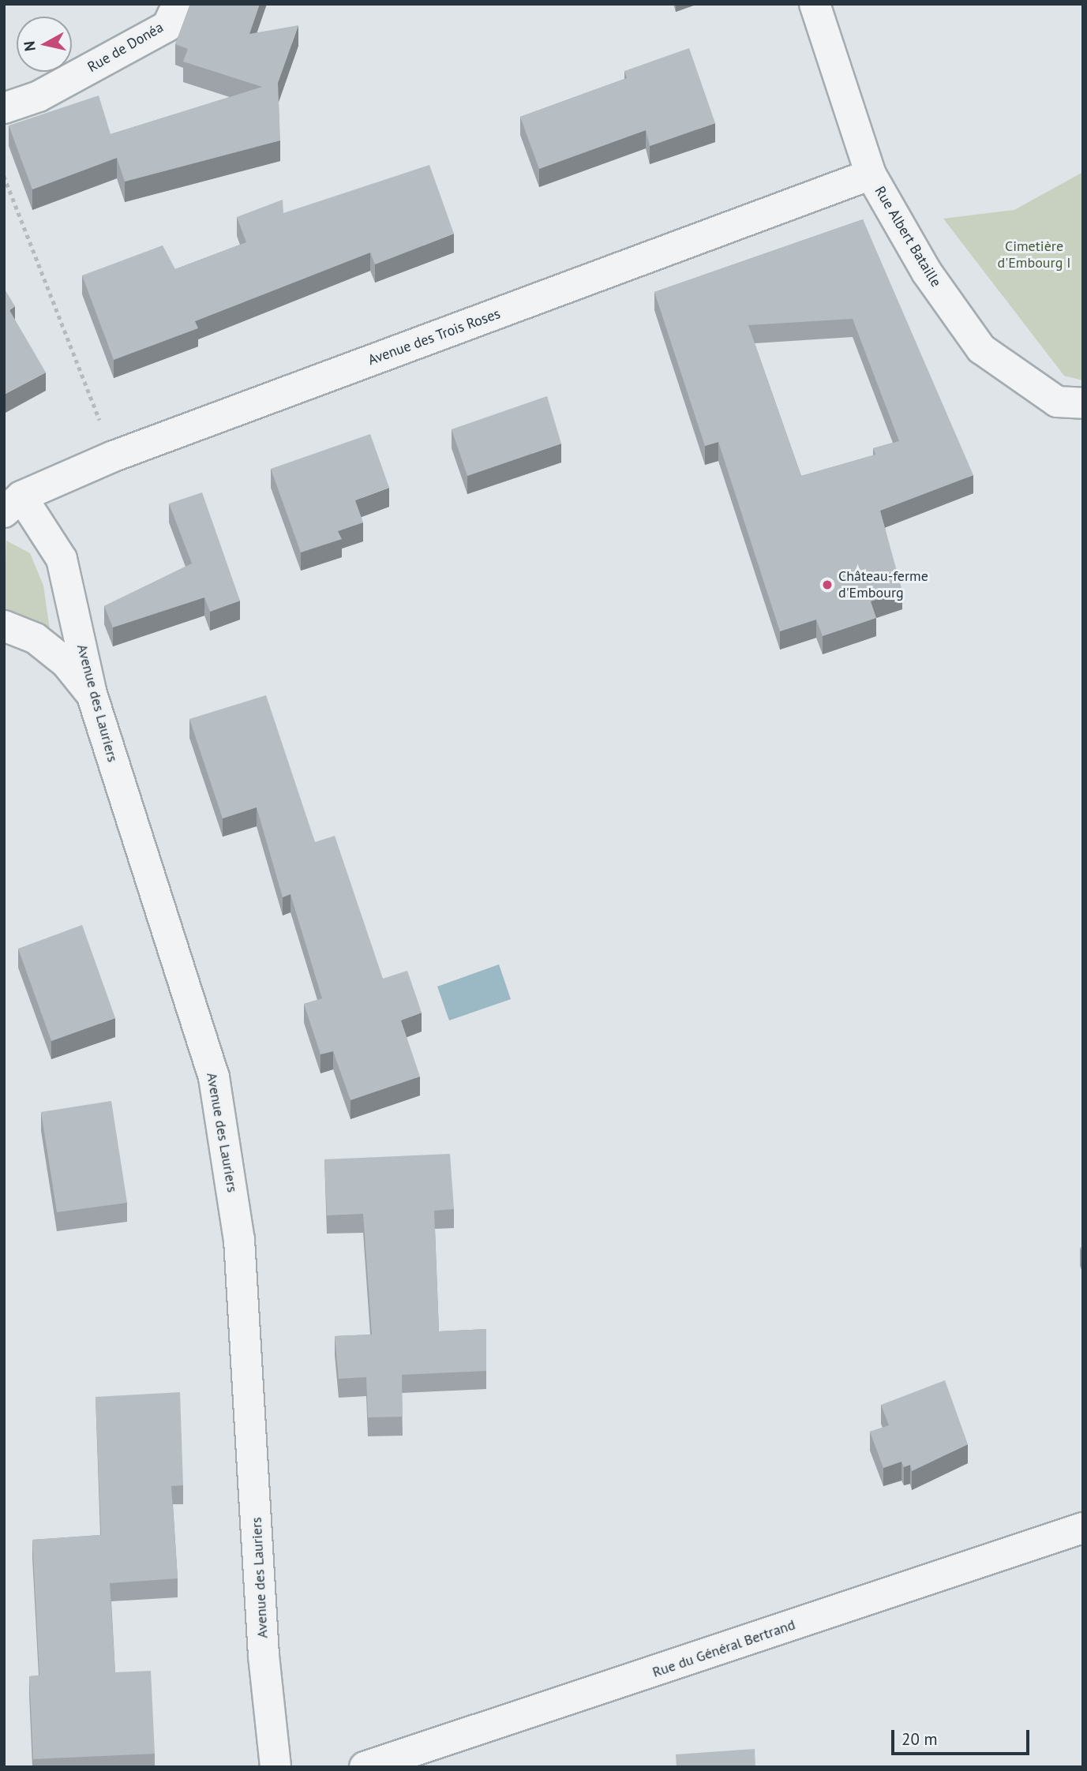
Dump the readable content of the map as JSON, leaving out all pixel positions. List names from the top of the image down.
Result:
{
  "streets": {
    "street": [
      "Rue de Donéa",
      "Rue Albert Bataille",
      "Avenue des Trois Roses",
      "Avenue des Lauriers",
      "Rue du Général Bertrand"
    ]
  },
  "crossings": [
    ["Rue Albert Bataille", "Avenue des Trois Roses"],
    ["Avenue des Trois Roses", "Avenue des Lauriers"]
  ],
  "parks": ["Cimetière d'Embourg I"],
  "places": ["Château-ferme d'Embourg"],
  "scale_bar": "20 m",
  "north": "left"
}
